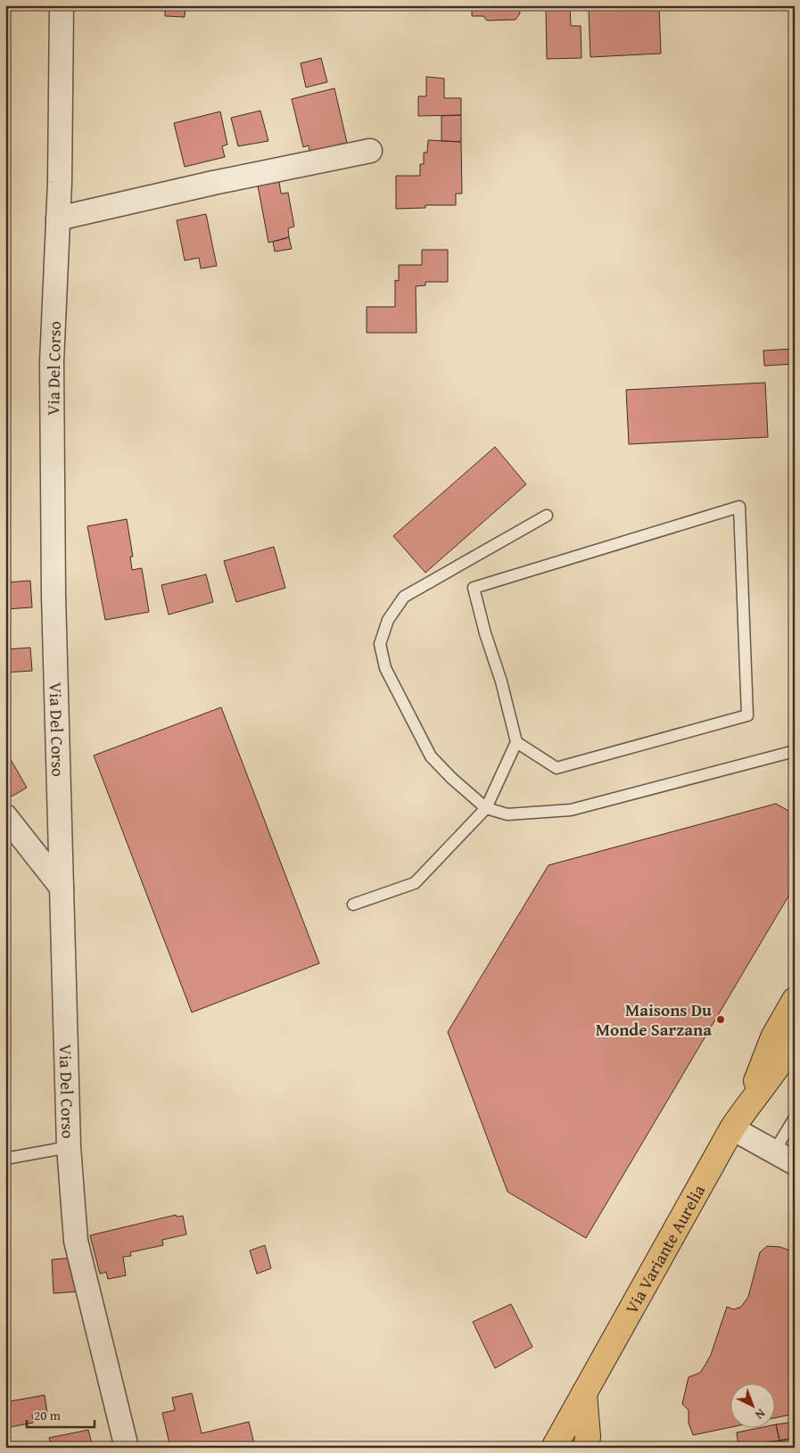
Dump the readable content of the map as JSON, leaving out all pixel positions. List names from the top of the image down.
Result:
{
  "streets": {
    "main road": ["Via Variante Aurelia"],
    "street": ["Via Del Corso"]
  },
  "places": ["Maisons Du Monde Sarzana"],
  "scale_bar": "20 m",
  "north": "bottom right"
}
